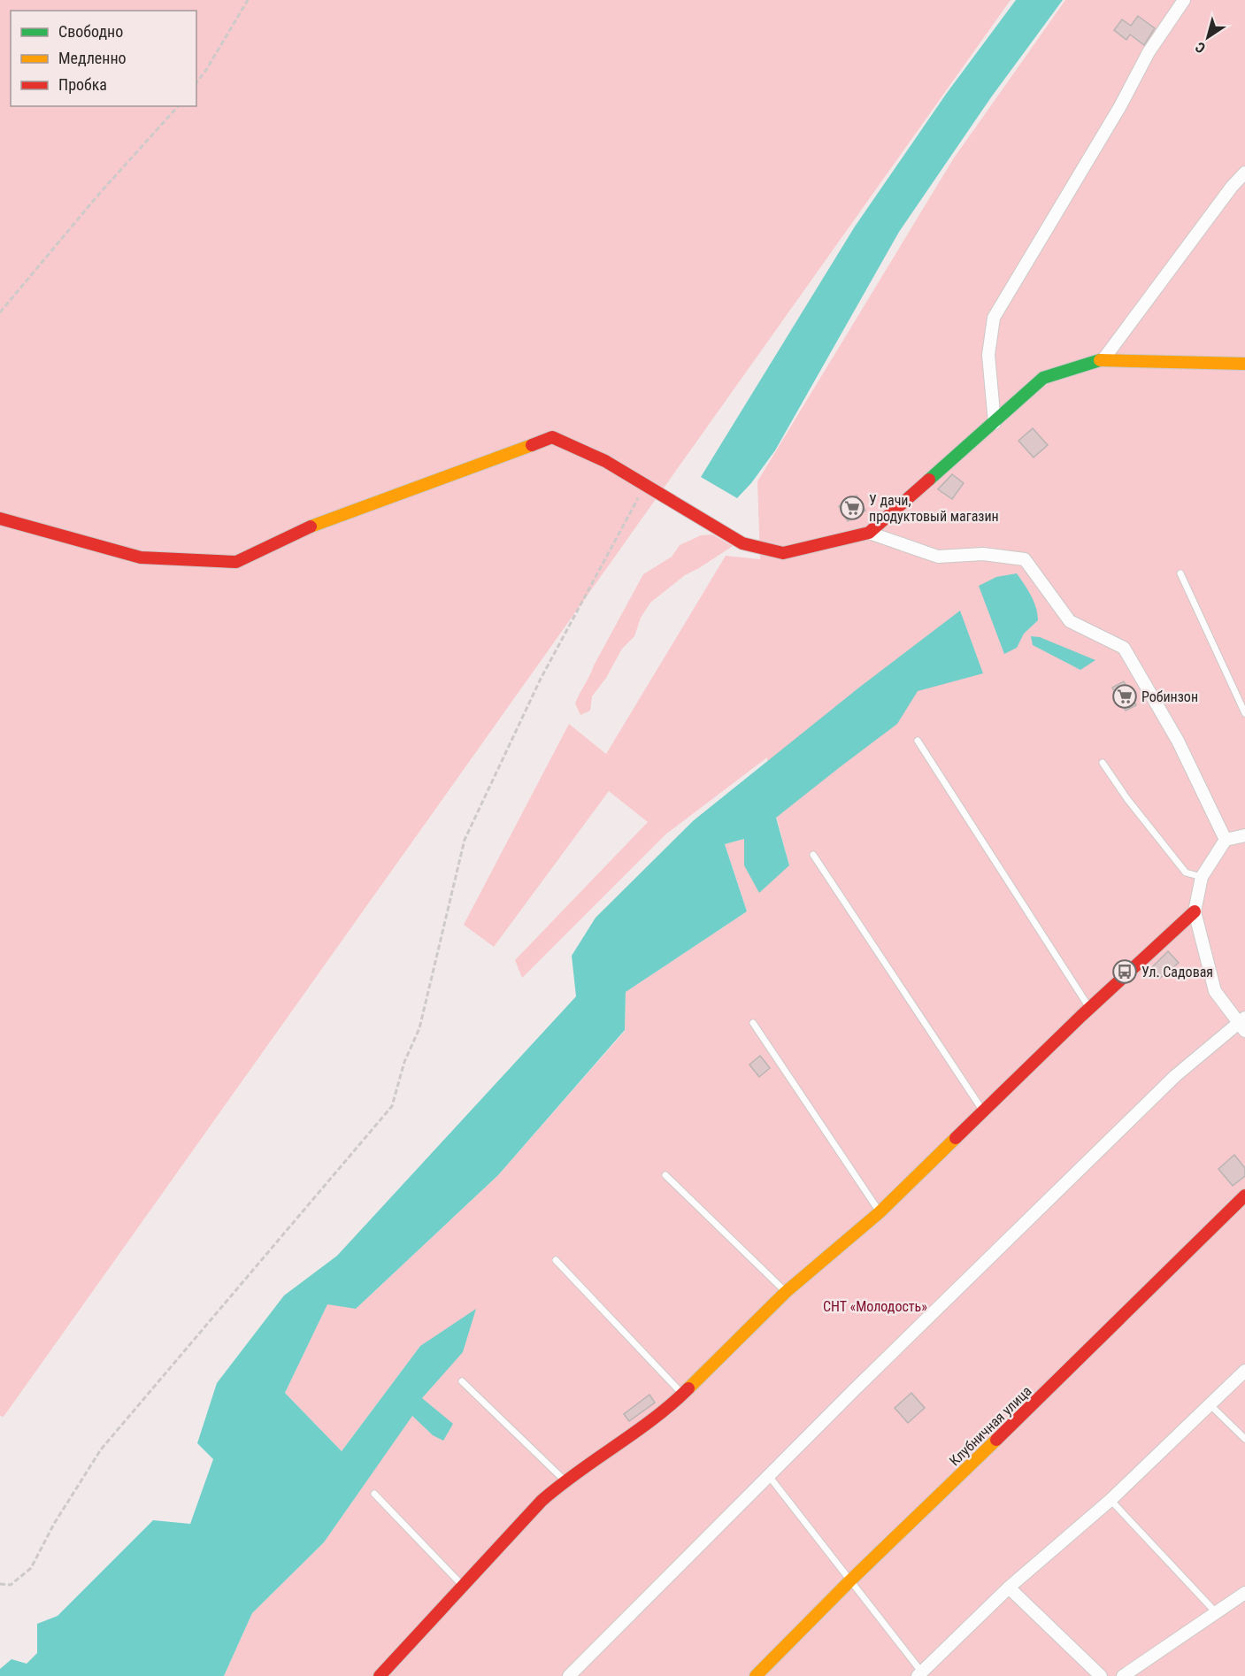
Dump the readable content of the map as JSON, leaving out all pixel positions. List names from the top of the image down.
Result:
{
  "streets": {
    "street": ["Клубничная улица"]
  },
  "parks": ["СНТ «Молодость»"],
  "places": {
    "supermarket": ["У дачи, продуктовый магазин", "Робинзон"],
    "bus stop": ["Ул. Садовая"]
  },
  "legend": ["Свободно", "Медленно", "Пробка"],
  "north": "bottom left"
}
